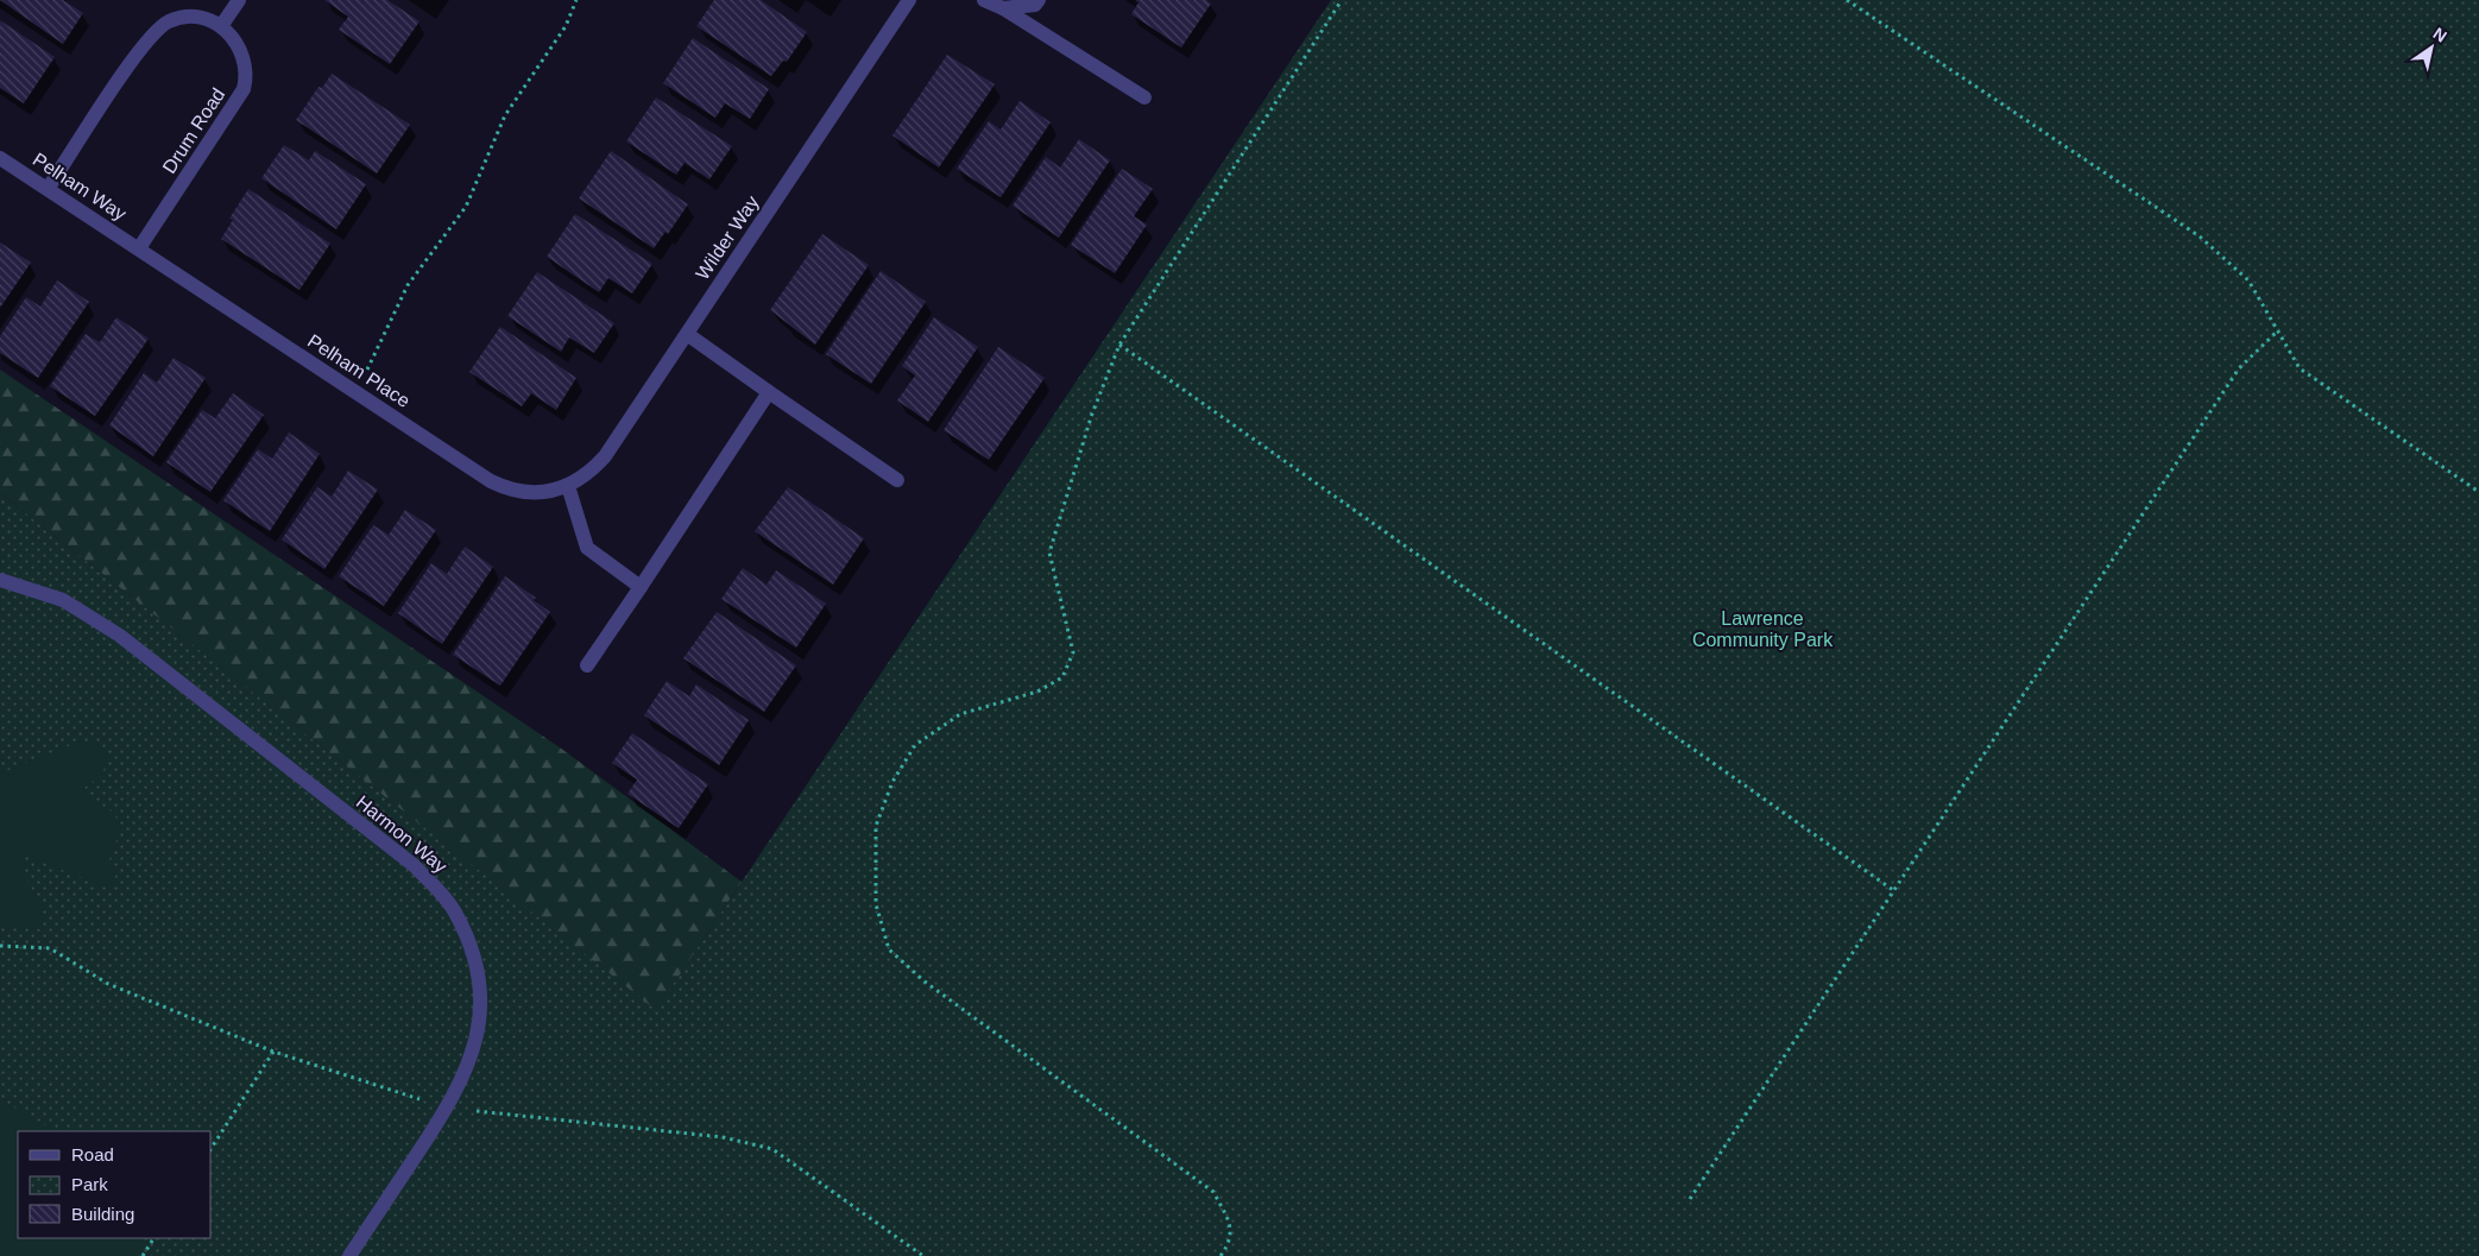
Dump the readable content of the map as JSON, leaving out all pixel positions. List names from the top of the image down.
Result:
{
  "streets": {
    "street": [
      "Drum Road",
      "Pelham Way",
      "Wilder Way",
      "Pelham Place",
      "Harmon Way"
    ]
  },
  "crossings": [
    ["Drum Road", "Pelham Way"],
    ["Drum Road", "Pelham Place"],
    ["Pelham Way", "Pelham Place"],
    ["Wilder Way", "Pelham Place"]
  ],
  "parks": ["Lawrence Community Park"],
  "legend": ["Road", "Park", "Building"],
  "north": "top right"
}
